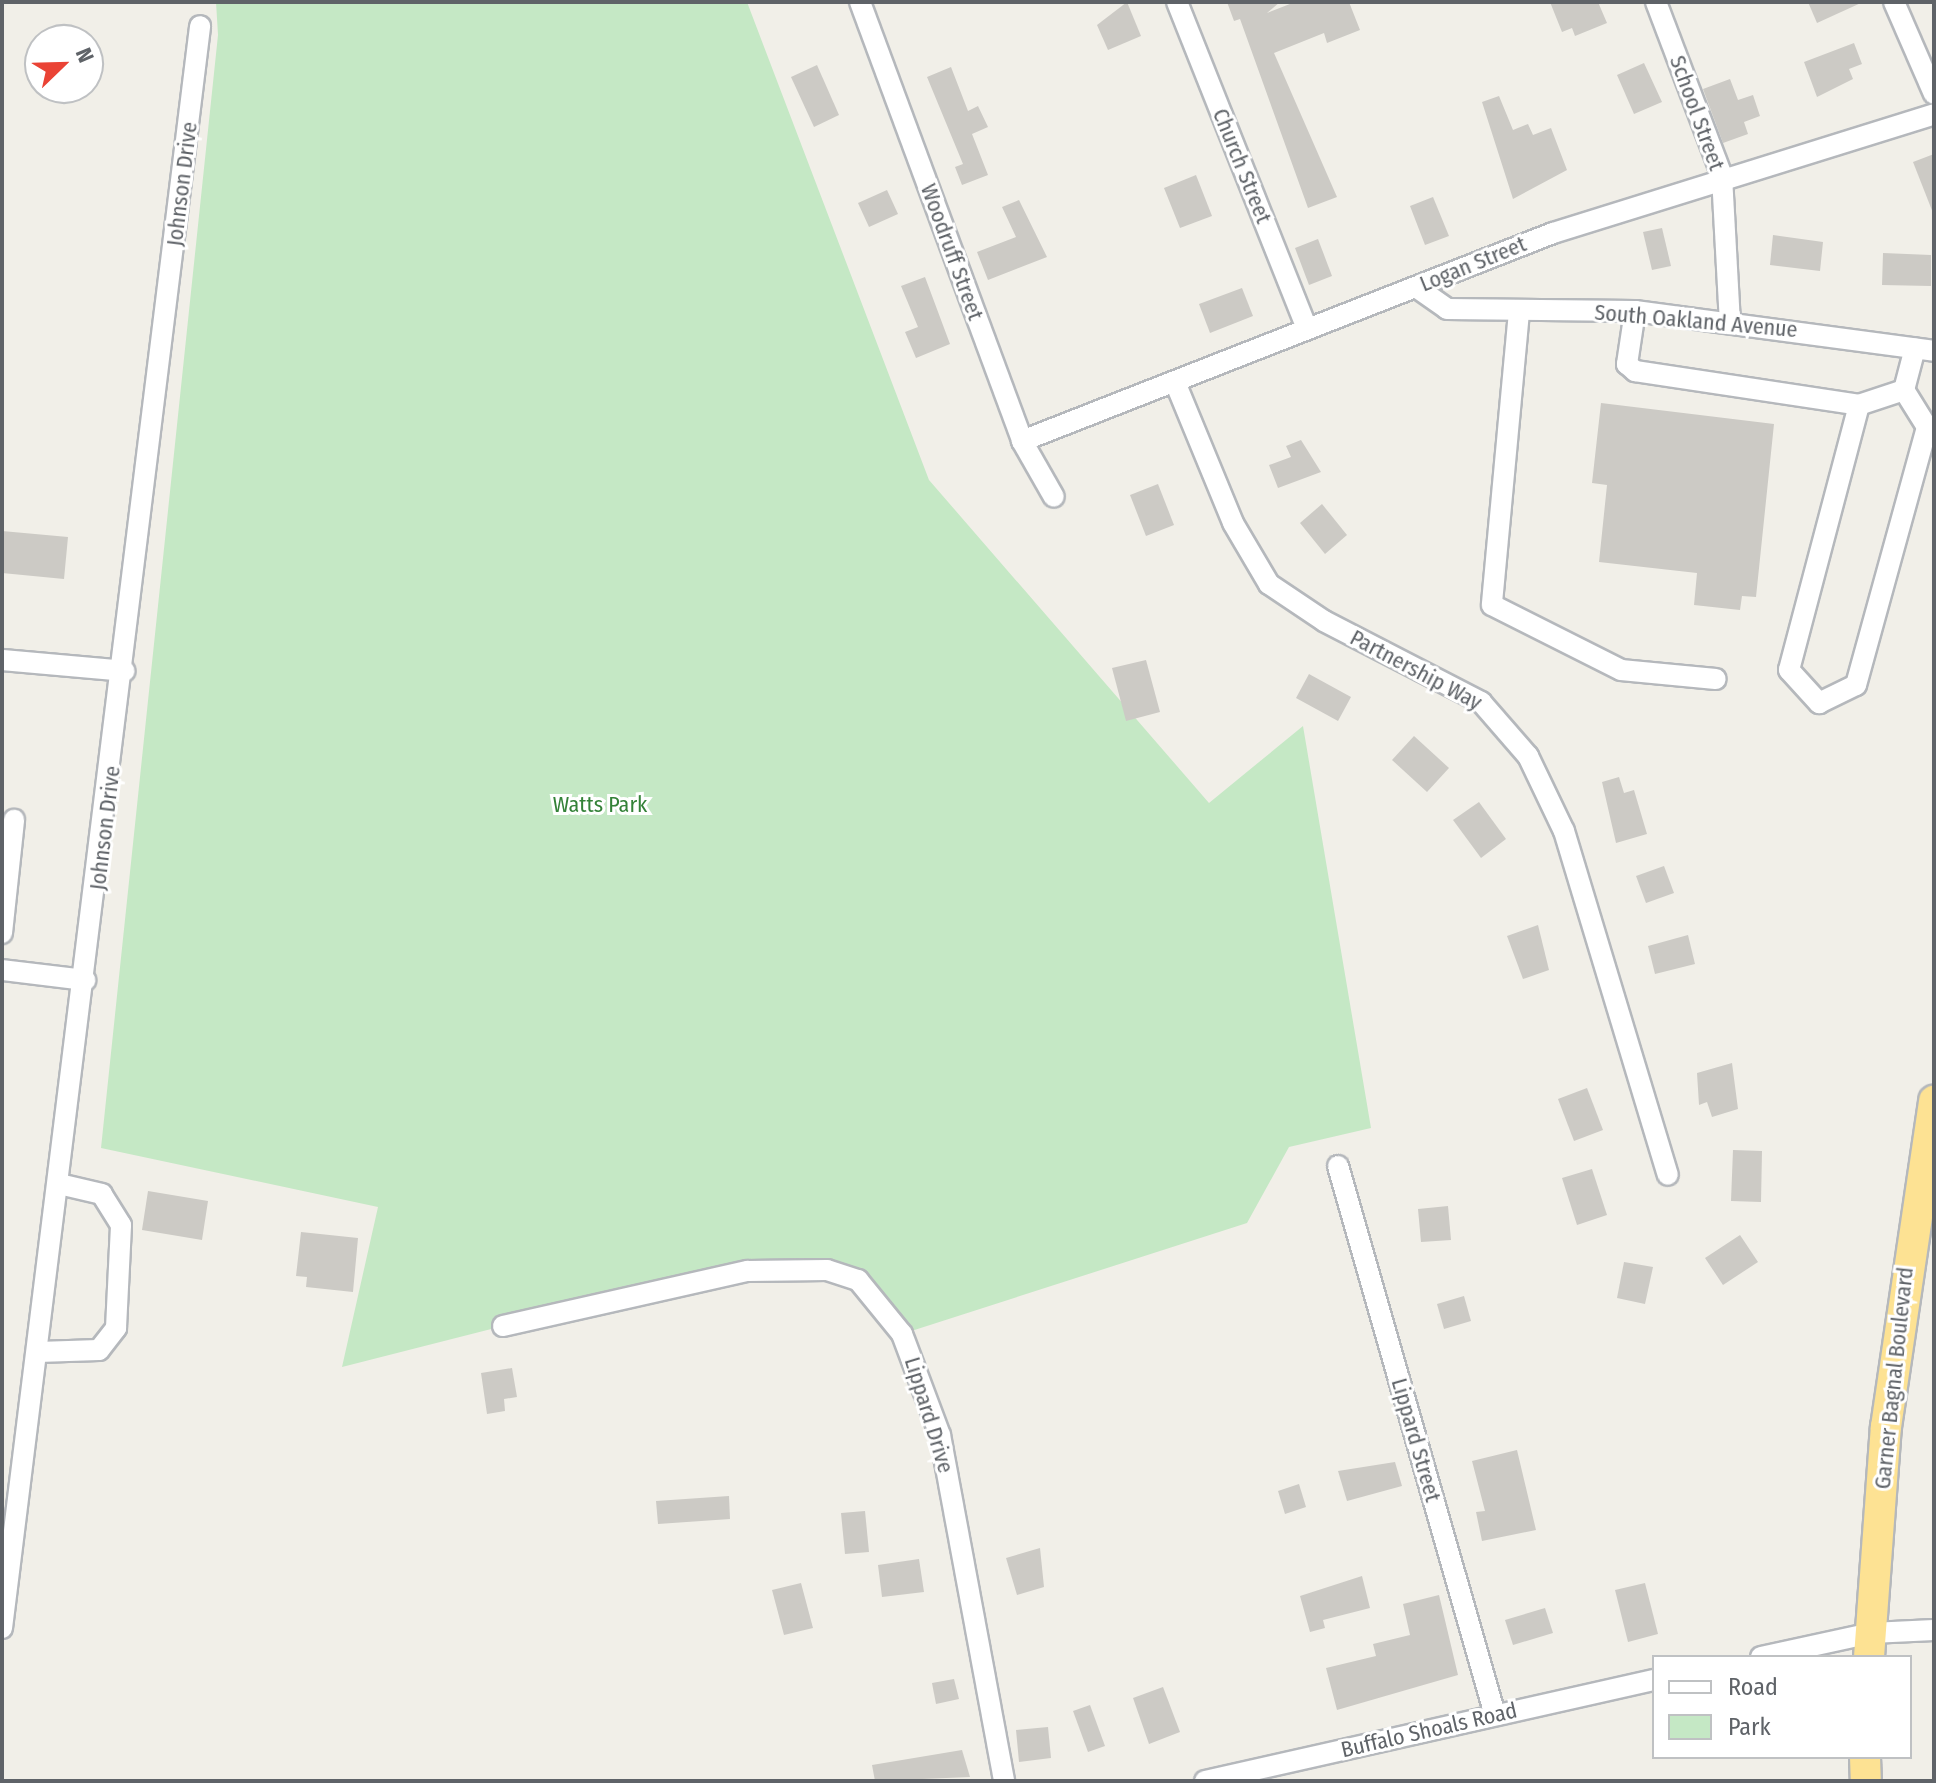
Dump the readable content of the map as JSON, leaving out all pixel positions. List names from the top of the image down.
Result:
{
  "streets": {
    "highway": ["Garner Bagnal Boulevard"],
    "street": [
      "School Street",
      "Church Street",
      "Johnson Drive",
      "Woodruff Street",
      "Logan Street",
      "South Oakland Avenue",
      "Partnership Way",
      "Lippard Drive",
      "Lippard Street",
      "Buffalo Shoals Road"
    ]
  },
  "crossings": [
    ["School Street", "Logan Street"],
    ["School Street", "South Oakland Avenue"],
    ["Church Street", "Logan Street"],
    ["Woodruff Street", "Logan Street"],
    ["Logan Street", "South Oakland Avenue"],
    ["Logan Street", "Partnership Way"],
    ["Lippard Street", "Buffalo Shoals Road"]
  ],
  "parks": ["Watts Park"],
  "legend": ["Road", "Park"],
  "north": "top right"
}
